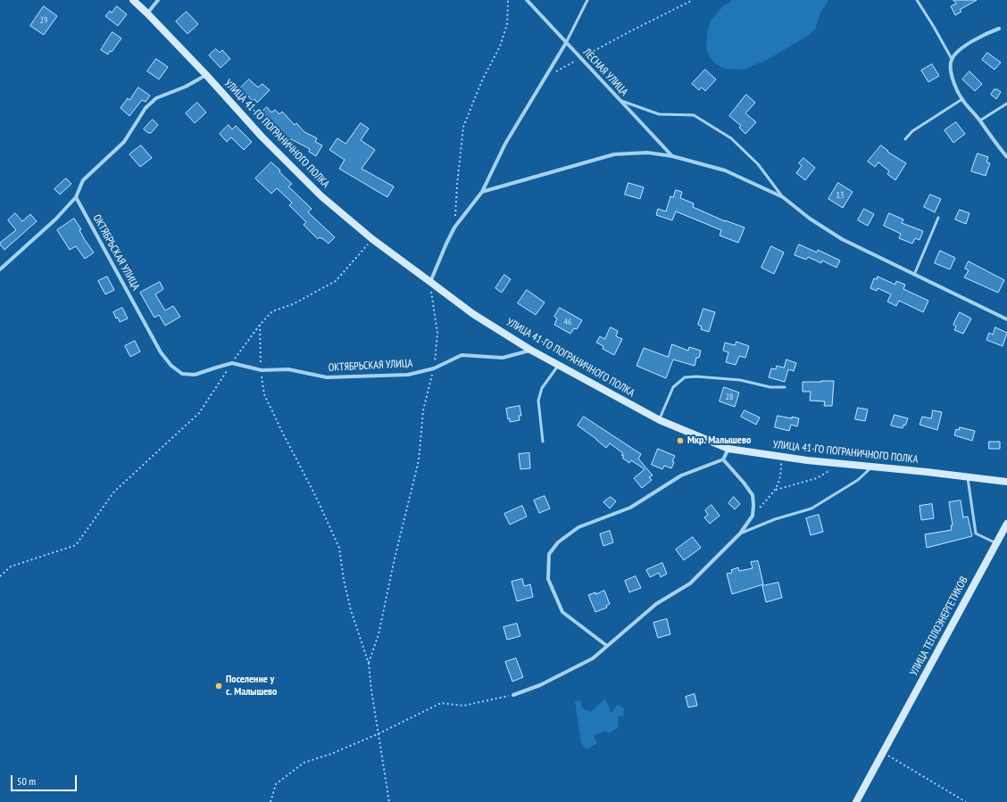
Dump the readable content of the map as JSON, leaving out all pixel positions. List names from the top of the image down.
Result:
{
  "streets": {
    "street": [
      "ЛЕСНАЯ УЛИЦА",
      "УЛИЦА 41-ГО ПОГРАНИЧНОГО ПОЛКА",
      "ОКТЯБРЬСКАЯ УЛИЦА",
      "УЛИЦА ТЕПЛОЭНЕРГЕТИКОВ"
    ]
  },
  "crossings": [
    ["УЛИЦА 41-ГО ПОГРАНИЧНОГО ПОЛКА", "ОКТЯБРЬСКАЯ УЛИЦА"]
  ],
  "places": ["Мкр. Малышево", "Поселение у с. Малышево"],
  "house_numbers": [
    "29",
    "13",
    "46",
    "28"
  ],
  "scale_bar": "50 m"
}
